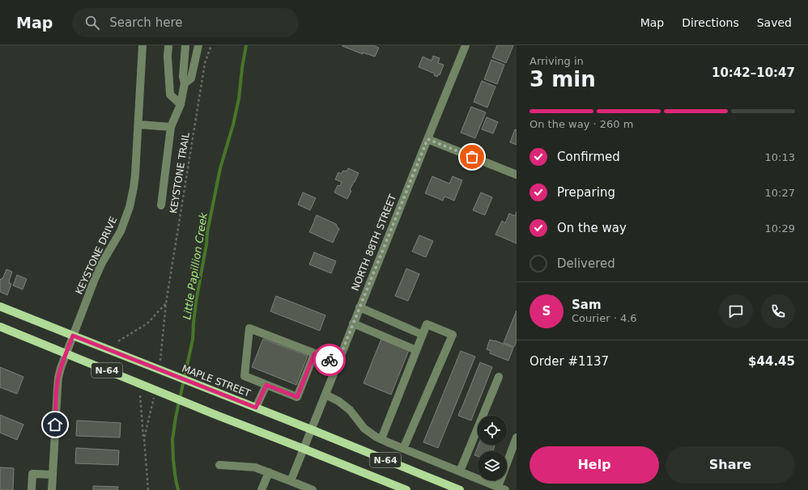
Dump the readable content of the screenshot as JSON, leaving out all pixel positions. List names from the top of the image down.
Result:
{
  "streets": {
    "main road": ["N-64", "MAPLE STREET"],
    "street": ["NORTH 88TH STREET", "KEYSTONE DRIVE"],
    "path": ["KEYSTONE TRAIL"]
  },
  "crossings": [
    ["NORTH 88TH STREET", "N-64"],
    ["NORTH 88TH STREET", "MAPLE STREET"],
    ["KEYSTONE DRIVE", "N-64"],
    ["KEYSTONE DRIVE", "MAPLE STREET"]
  ],
  "water": ["Little Papillion Creek"],
  "page": {
    "header": "Map",
    "search": "Search here",
    "nav": ["Map", "Directions", "Saved"],
    "heading": ["3 min", "Arriving in", "10:42–10:47"],
    "panel": [
      "Sam",
      "Courier · 4.6",
      "Order #1137",
      "$44.45"
    ],
    "bar": "On the way · 260 m",
    "list": [
      ["Confirmed", "10:13"],
      ["Preparing", "10:27"],
      ["On the way", "10:29"],
      "Delivered"
    ],
    "round": "S",
    "buttons": ["Help", "Share"]
  }
}
